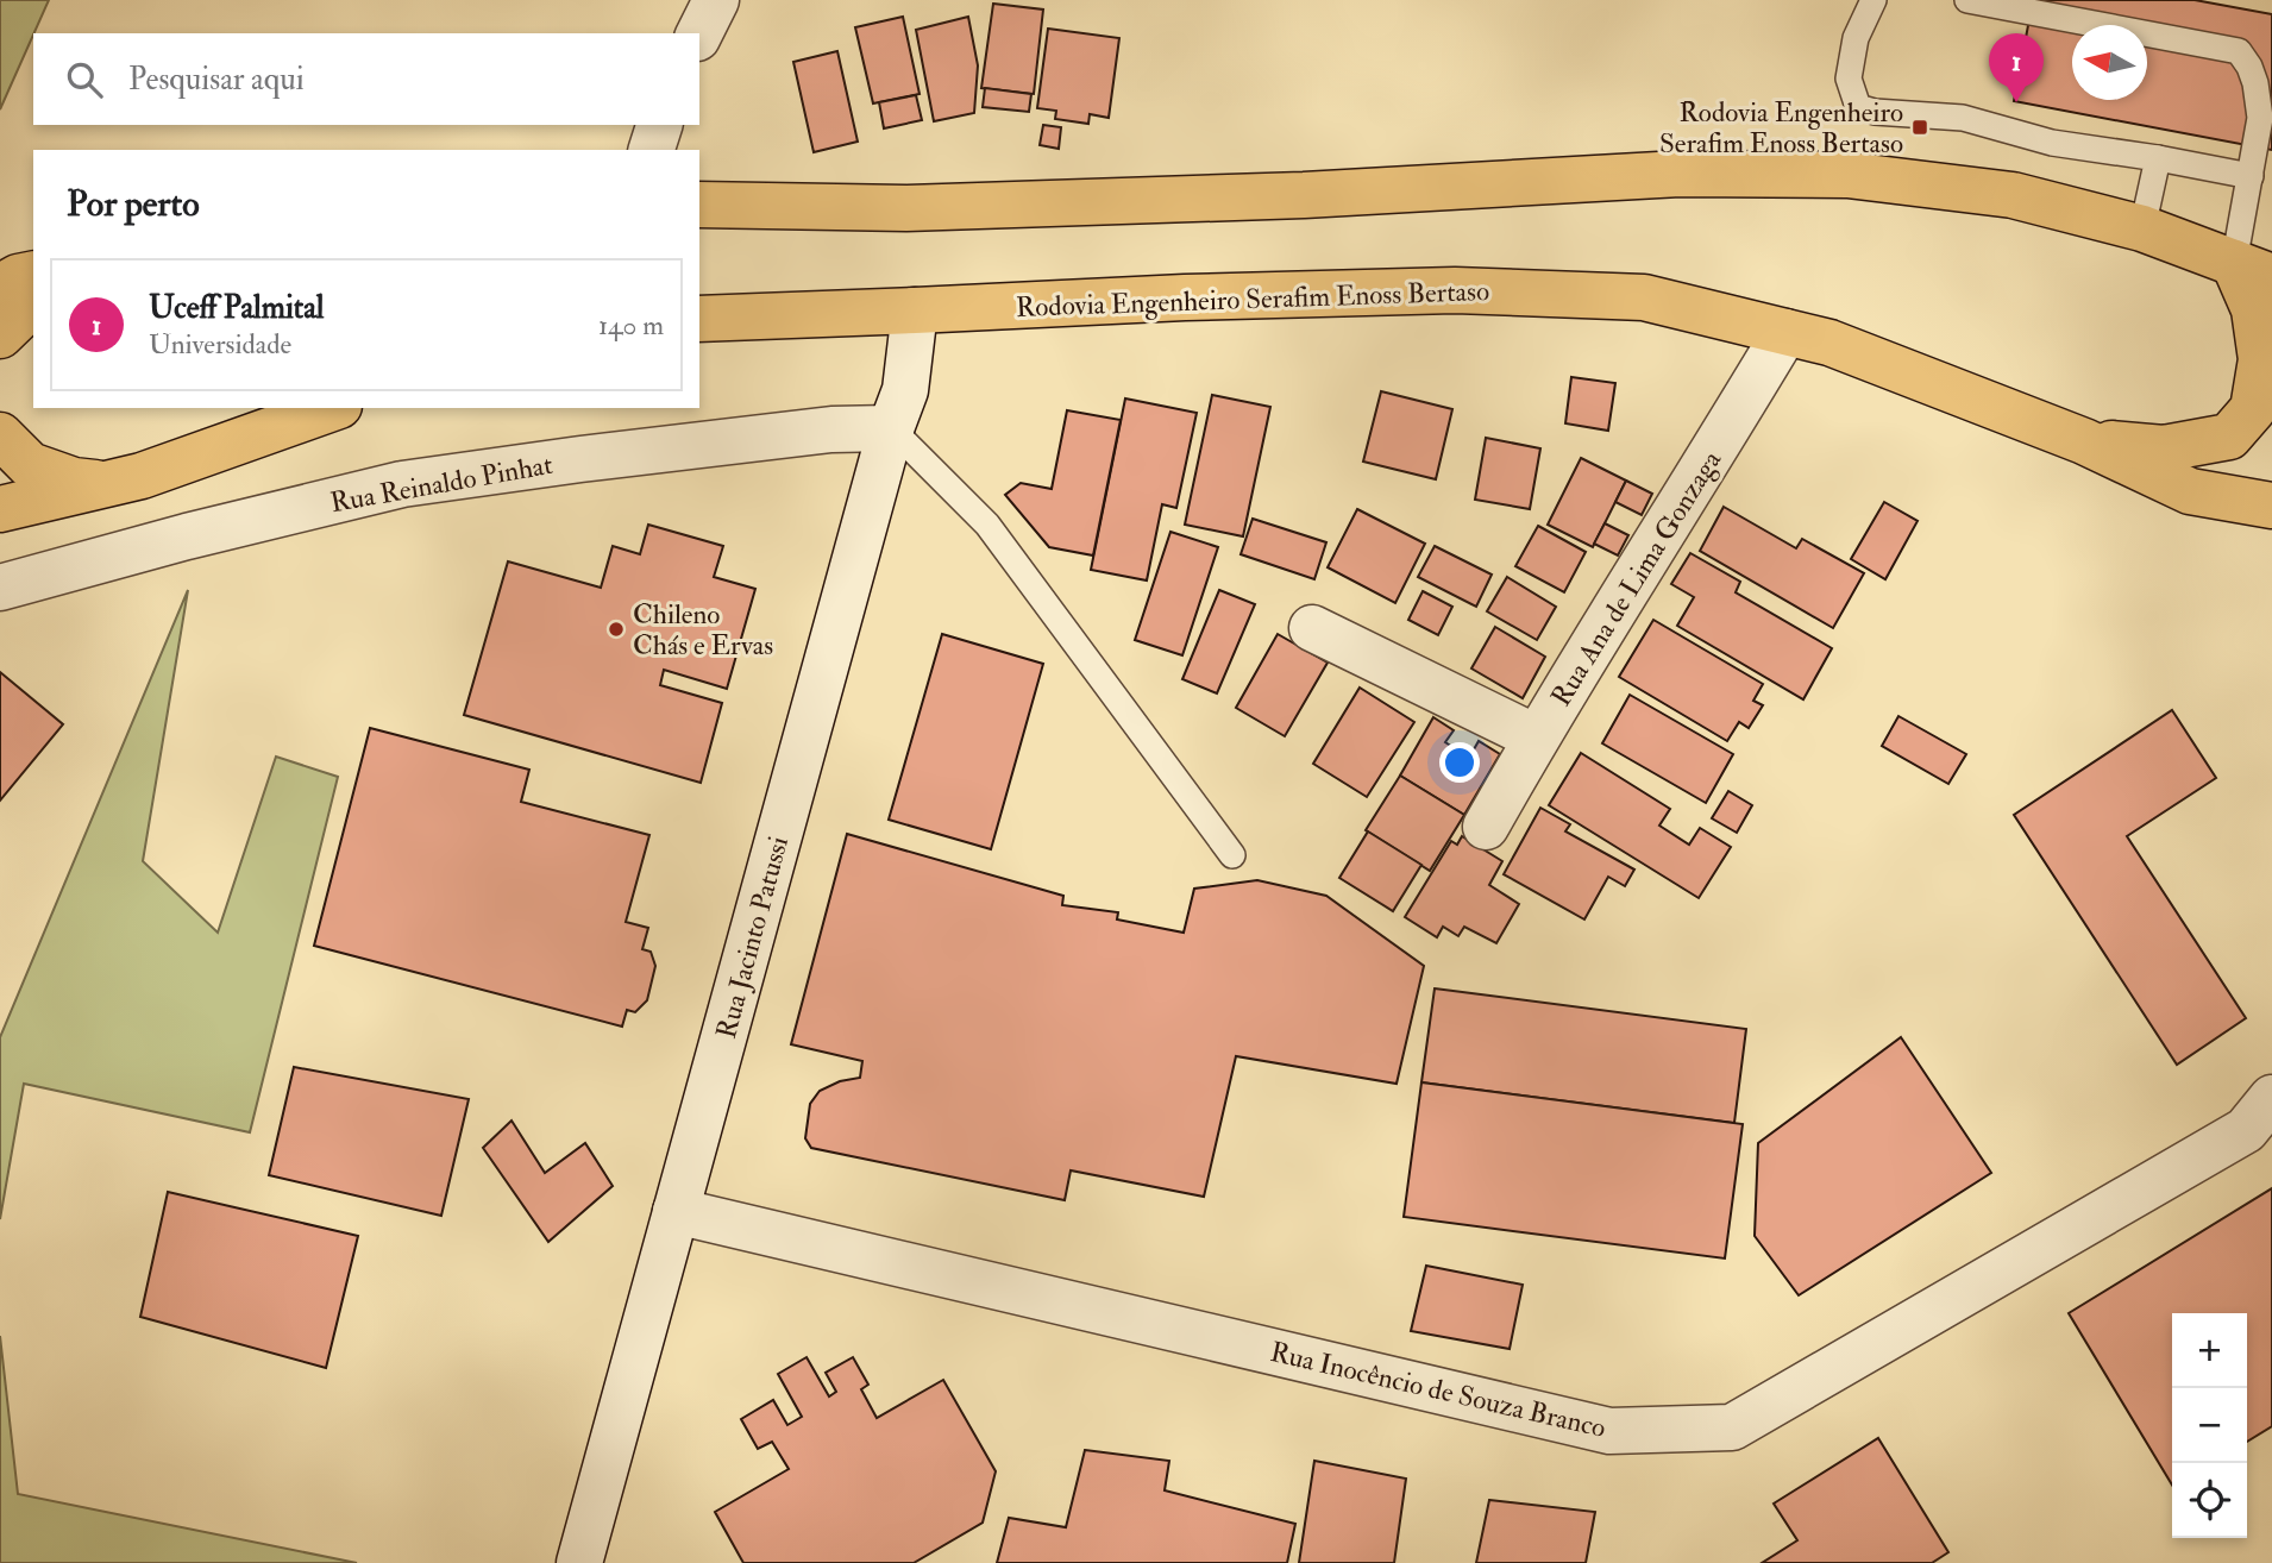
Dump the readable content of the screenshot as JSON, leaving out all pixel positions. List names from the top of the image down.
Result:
{
  "streets": {
    "main road": ["Rodovia Engenheiro Serafim Enoss Bertaso"],
    "street": [
      "Rua Reinaldo Pinhat",
      "Rua Ana de Lima Gonzaga",
      "Rua Jacinto Patussi",
      "Rua Inocêncio de Souza Branco"
    ]
  },
  "crossings": [
    ["Rodovia Engenheiro Serafim Enoss Bertaso", "Rua Ana de Lima Gonzaga"],
    ["Rodovia Engenheiro Serafim Enoss Bertaso", "Rua Jacinto Patussi"],
    ["Rua Reinaldo Pinhat", "Rua Jacinto Patussi"],
    ["Rua Jacinto Patussi", "Rua Inocêncio de Souza Branco"]
  ],
  "places": {
    "transit": ["Rodovia Engenheiro Serafim Enoss Bertaso"],
    "other": ["Chileno Chás e Ervas"]
  },
  "north": "left",
  "page": {
    "pins": "1",
    "search": "Pesquisar aqui",
    "heading": "Por perto",
    "list": [
      {
        "mark": "1",
        "name": "Uceff Palmital",
        "note": "Universidade",
        "value": "140 m"
      }
    ],
    "map_buttons": ["+", "−"]
  }
}
